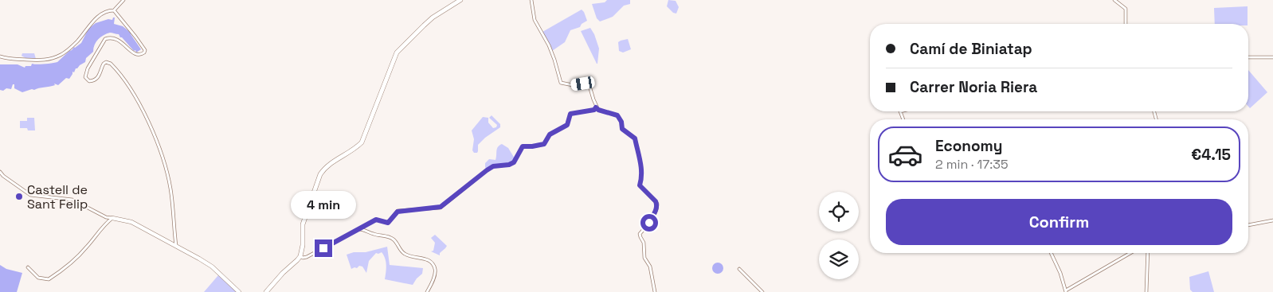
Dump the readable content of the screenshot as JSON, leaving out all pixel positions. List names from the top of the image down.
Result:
{
  "places": ["Castell de Sant Felip"],
  "page": {
    "banner": ["Camí de Biniatap", "Carrer Noria Riera"],
    "list": [
      {
        "name": "Economy",
        "note": "2 min · 17:35",
        "value": "€4.15"
      }
    ],
    "bubble": "4 min",
    "buttons": "Confirm"
  }
}
